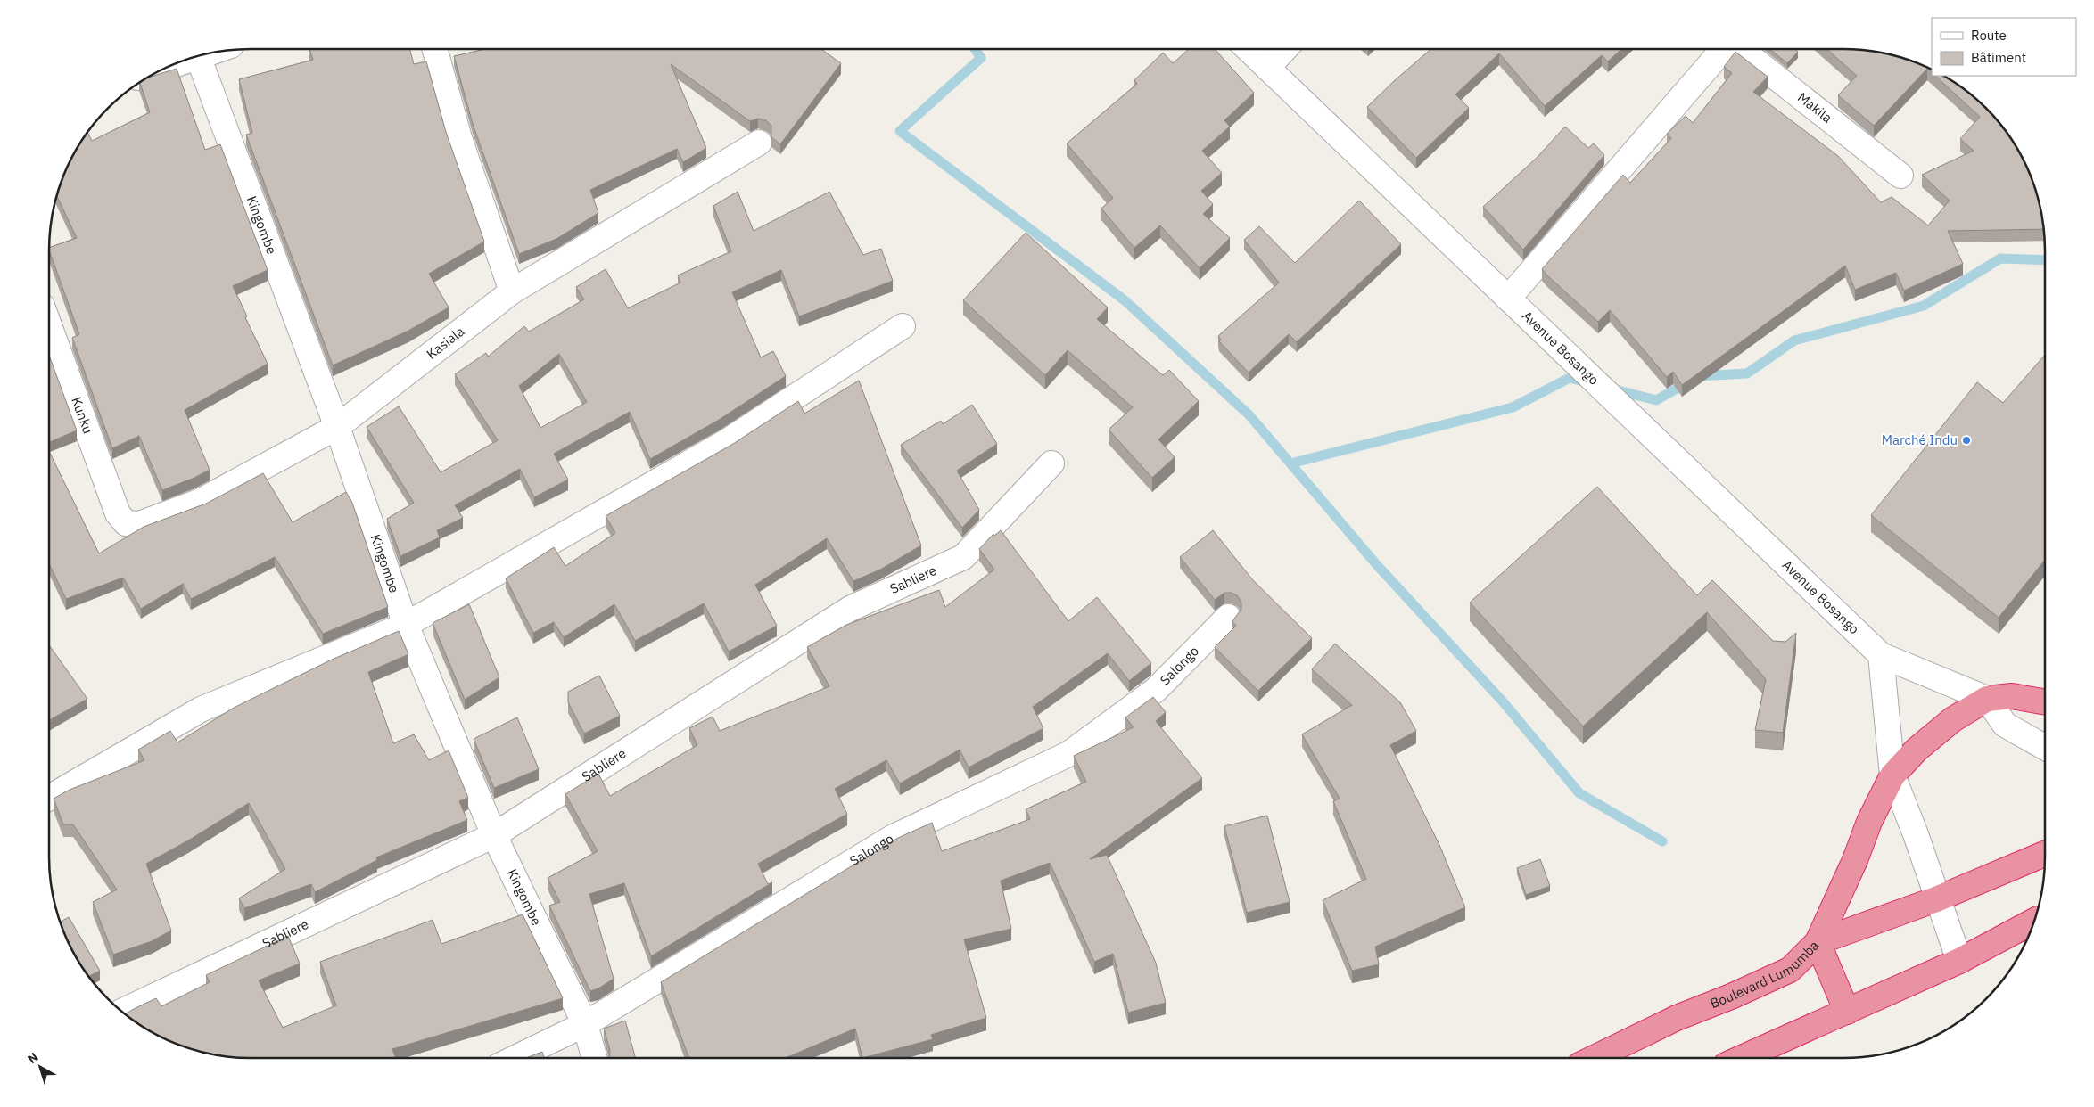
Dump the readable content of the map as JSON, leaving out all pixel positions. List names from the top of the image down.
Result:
{
  "streets": {
    "highway": ["Boulevard Lumumba"],
    "street": [
      "Makila",
      "Kingombe",
      "Kasiala",
      "Avenue Bosango",
      "Kunku",
      "Sabliere",
      "Salongo"
    ]
  },
  "crossings": [
    ["Kingombe", "Kasiala"],
    ["Kingombe", "Sabliere"],
    ["Kingombe", "Salongo"],
    ["Kasiala", "Kunku"]
  ],
  "places": ["Marché Indu"],
  "legend": ["Route", "Bâtiment"],
  "north": "top left"
}
